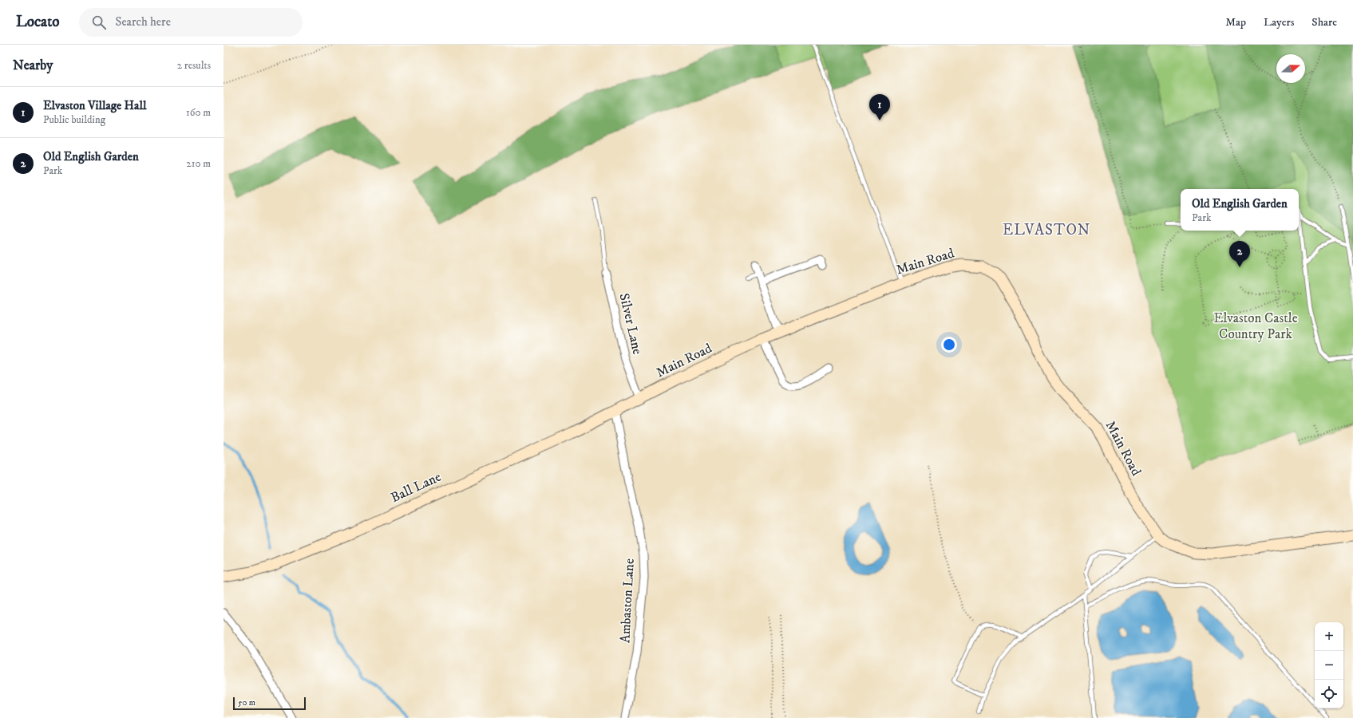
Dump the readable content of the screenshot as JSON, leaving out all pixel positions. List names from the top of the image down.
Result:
{
  "streets": {
    "main road": ["Main Road", "Ball Lane"],
    "street": ["Silver Lane", "Ambaston Lane"]
  },
  "crossings": [
    ["Main Road", "Silver Lane"],
    ["Main Road", "Ball Lane"],
    ["Main Road", "Ambaston Lane"],
    ["Ball Lane", "Ambaston Lane"]
  ],
  "districts": ["ELVASTON"],
  "parks": ["Elvaston Castle Country Park"],
  "scale_bar": "50 m",
  "north": "right",
  "page": {
    "header": "Locato",
    "search": "Search here",
    "nav": ["Map", "Layers", "Share"],
    "heading": ["Nearby", "2 results"],
    "list": [
      {
        "mark": "1",
        "name": "Elvaston Village Hall",
        "note": "Public building",
        "value": "160 m"
      },
      {
        "mark": "2",
        "name": "Old English Garden",
        "note": "Park",
        "value": "210 m"
      }
    ],
    "pins": ["1", "2"],
    "popup": ["Old English Garden", "Park"],
    "map_buttons": ["+", "−"],
    "scale": "50 m"
  }
}
